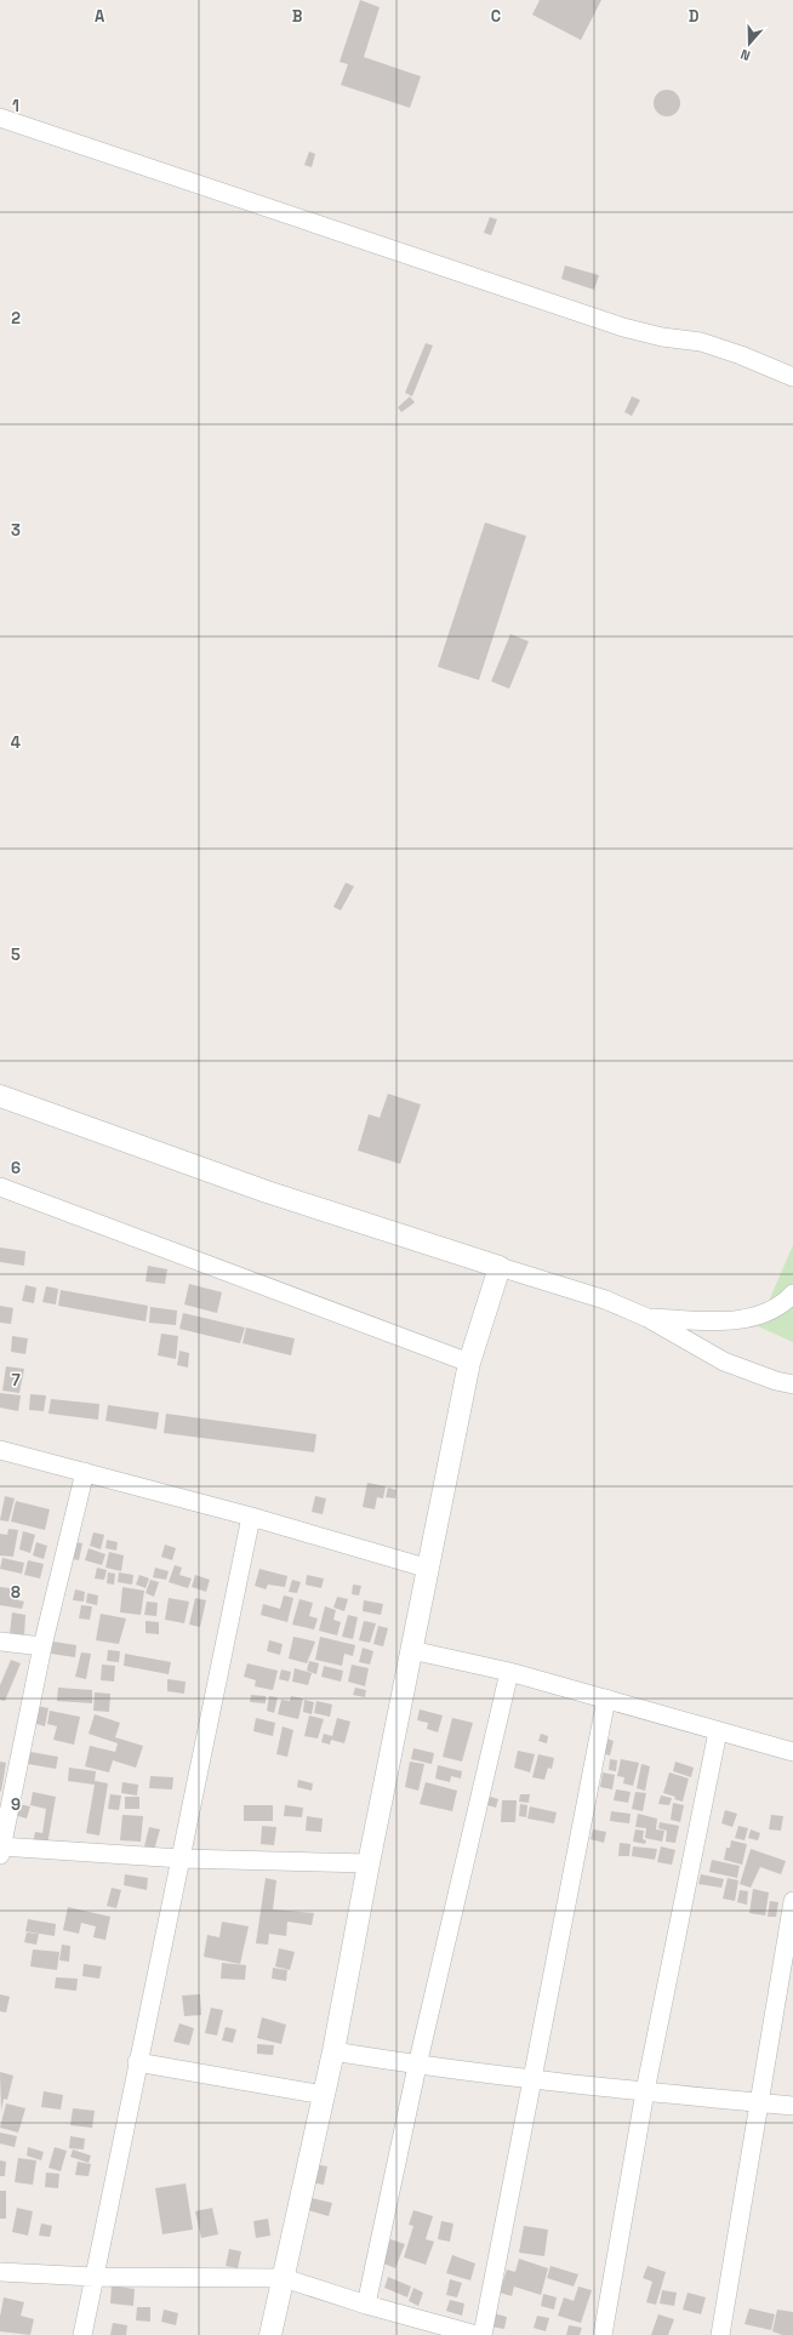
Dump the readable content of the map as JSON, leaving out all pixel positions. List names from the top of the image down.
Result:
{
  "north": "bottom",
  "grid": {
    "columns": [
      "A",
      "B",
      "C",
      "D"
    ],
    "rows": [
      "1",
      "2",
      "3",
      "4",
      "5",
      "6",
      "7",
      "8",
      "9"
    ]
  }
}
